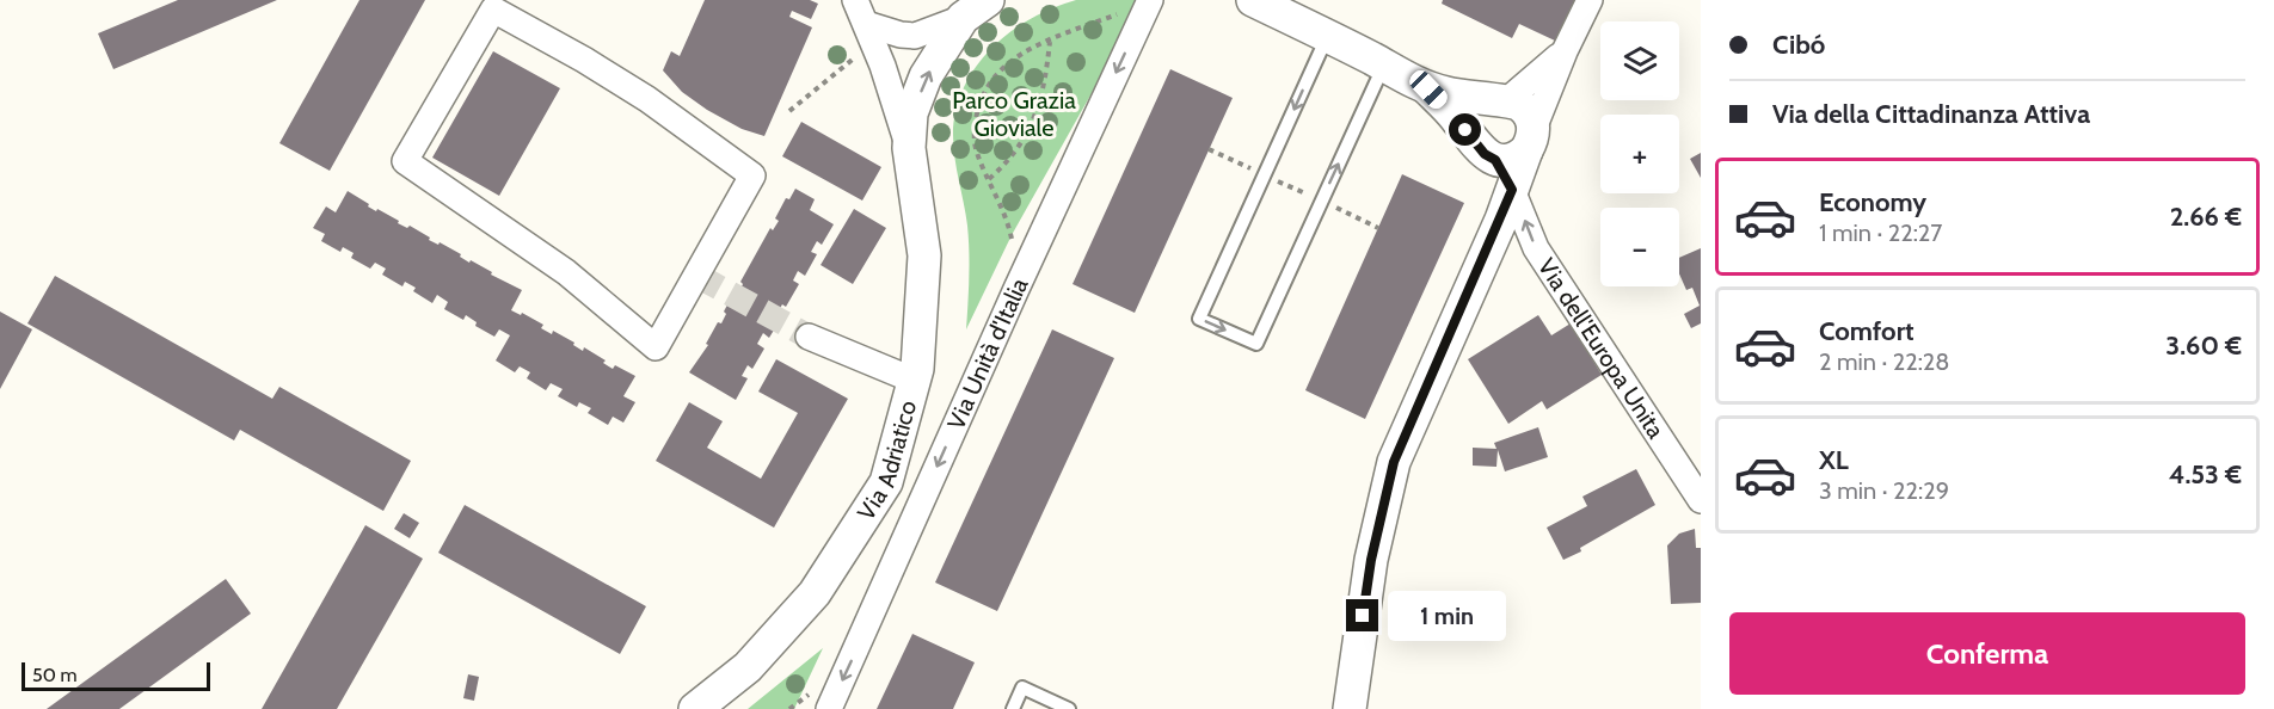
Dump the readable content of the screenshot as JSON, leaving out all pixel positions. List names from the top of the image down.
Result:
{
  "streets": {
    "street": ["Via dell'Europa Unita", "Via Unità d'Italia", "Via Adriatico"]
  },
  "one_way": ["Via dell'Europa Unita", "Via Unità d'Italia"],
  "parks": ["Parco Grazia Gioviale"],
  "scale_bar": "50 m",
  "page": {
    "banner": ["Cibó", "Via della Cittadinanza Attiva"],
    "map_buttons": ["+", "−"],
    "list": [
      {
        "name": "Economy",
        "note": "1 min · 22:27",
        "value": "2.66 €"
      },
      {
        "name": "Comfort",
        "note": "2 min · 22:28",
        "value": "3.60 €"
      },
      {
        "name": "XL",
        "note": "3 min · 22:29",
        "value": "4.53 €"
      }
    ],
    "bubble": "1 min",
    "buttons": "Conferma",
    "scale": "50 m"
  }
}
